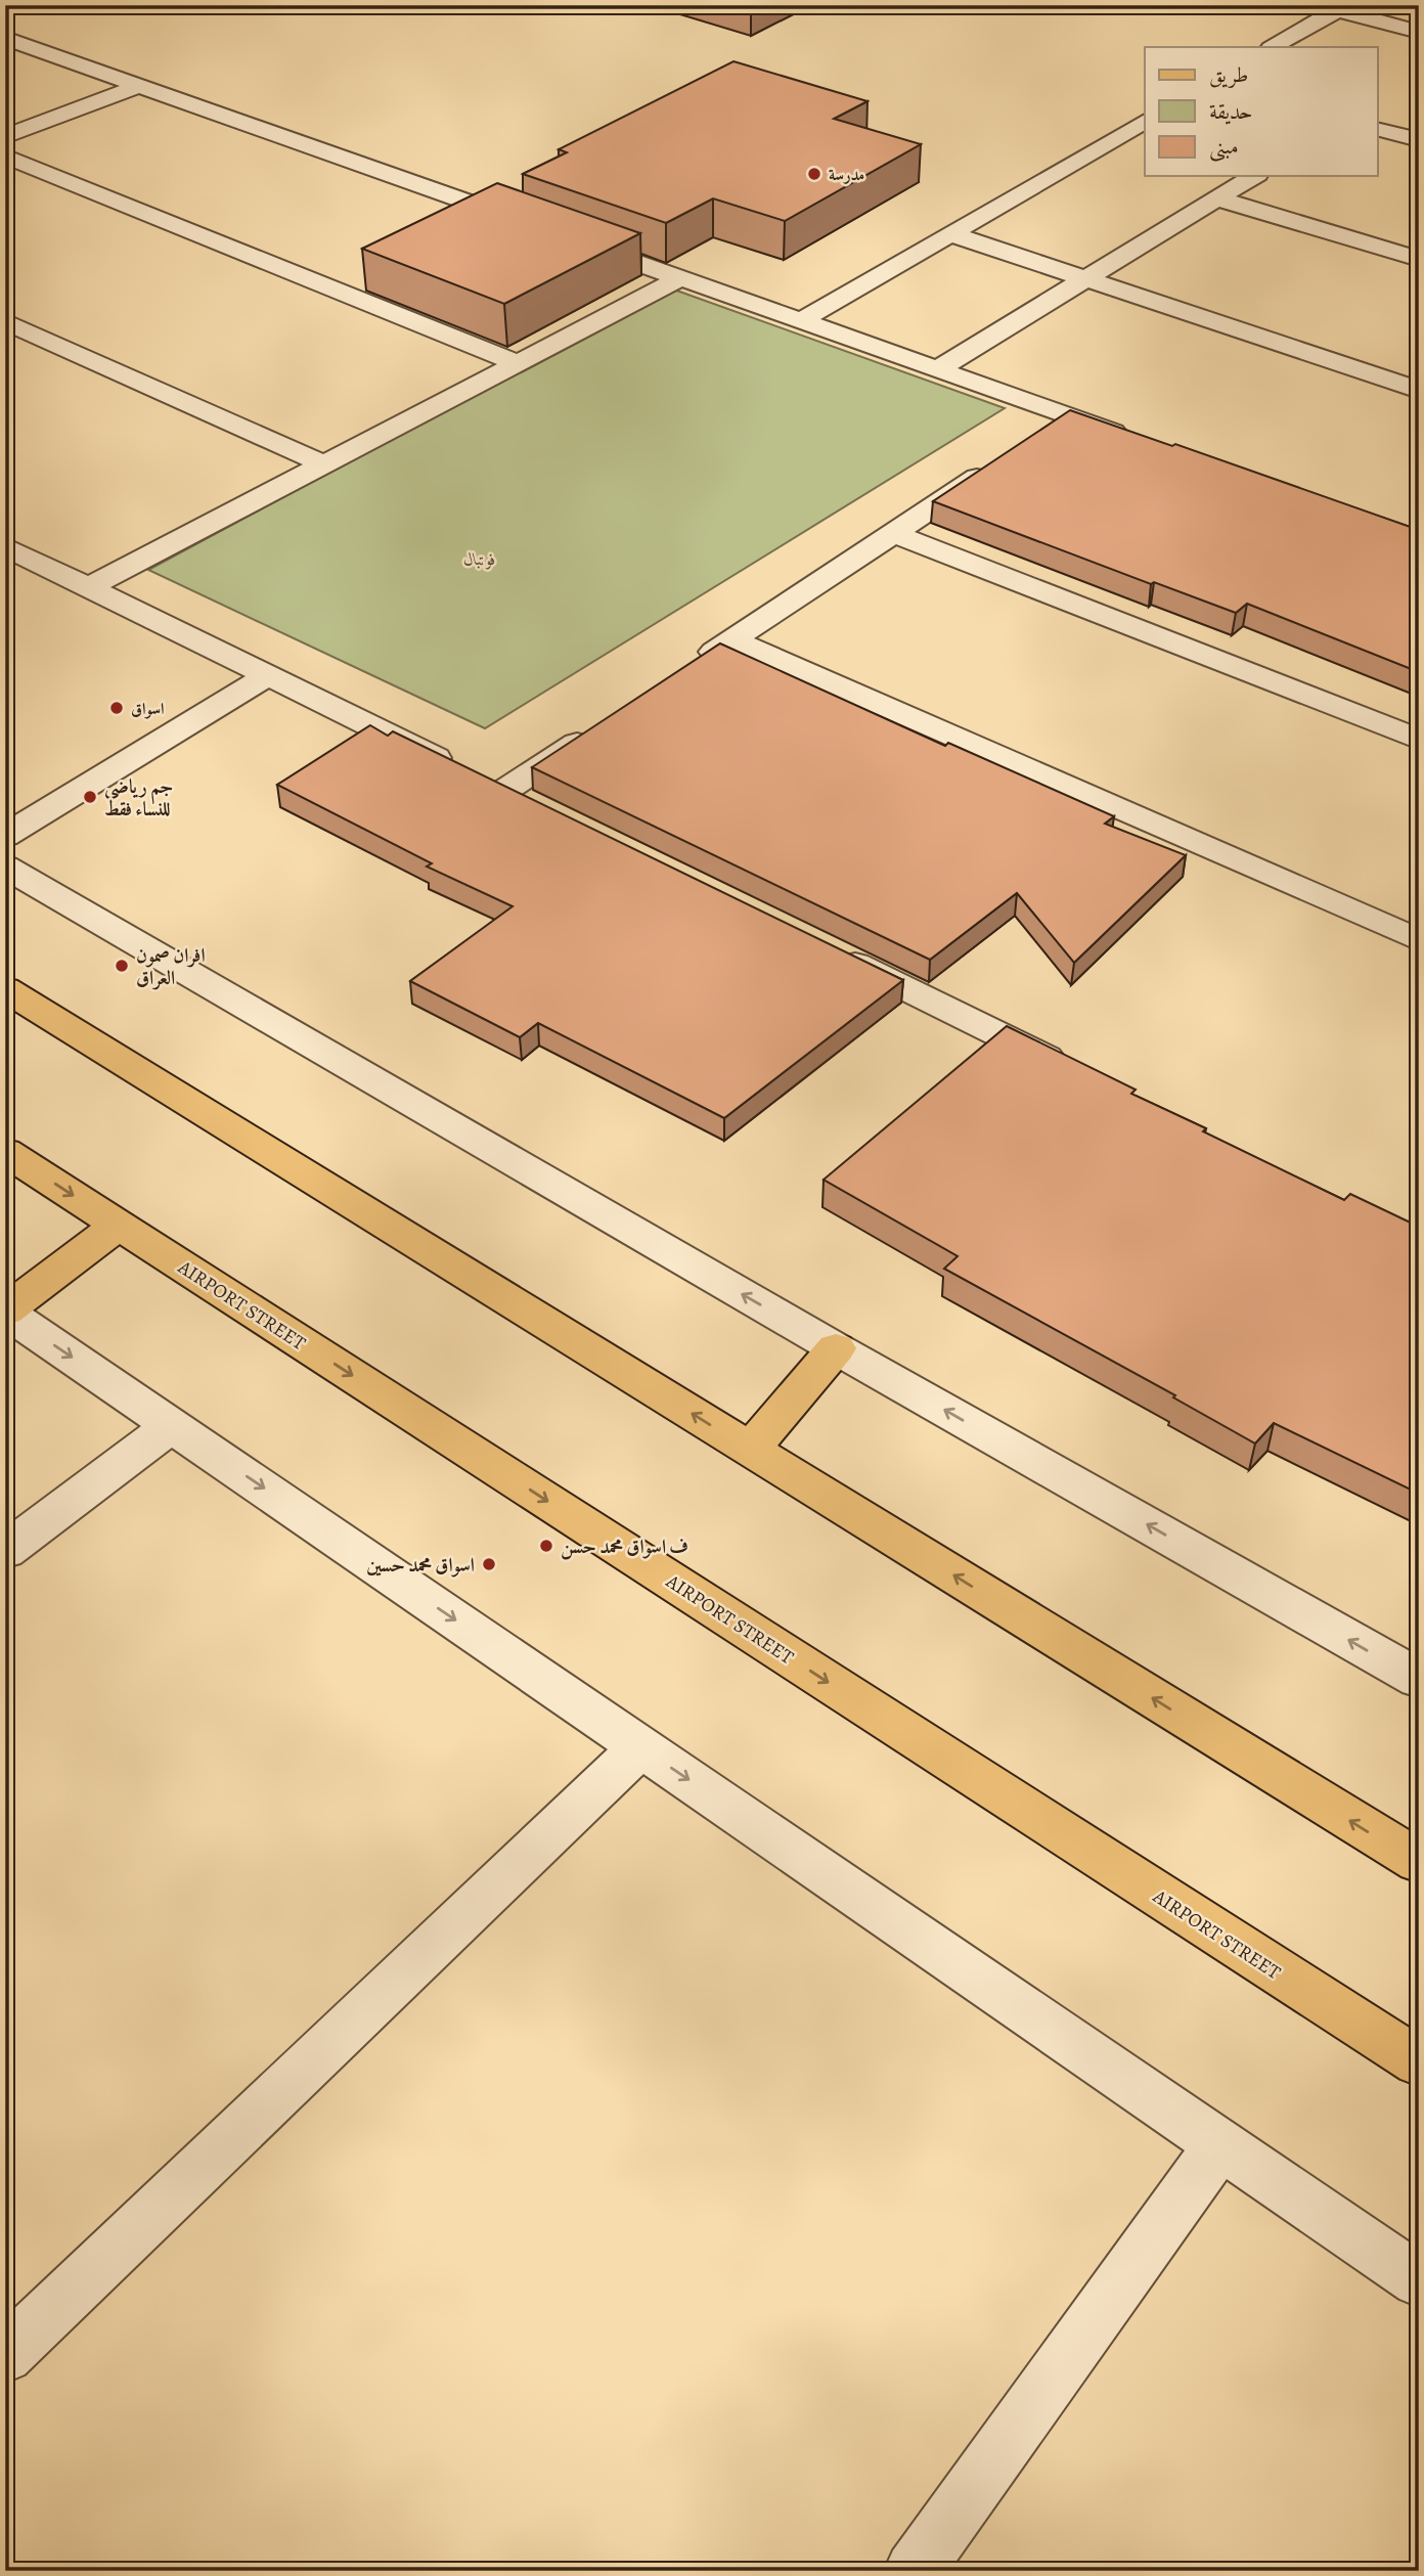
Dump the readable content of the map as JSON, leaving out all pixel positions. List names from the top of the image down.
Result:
{
  "streets": {
    "main road": ["AIRPORT STREET"]
  },
  "parks": ["فوتبال"],
  "places": [
    "مدرسة",
    "اسواق",
    "جم رياضي للنساء فقط",
    "افران صمون العراق",
    "ف اسواق محمد حسن",
    "اسواق محمد حسين"
  ],
  "legend": ["طريق", "حديقة", "مبنى"]
}
